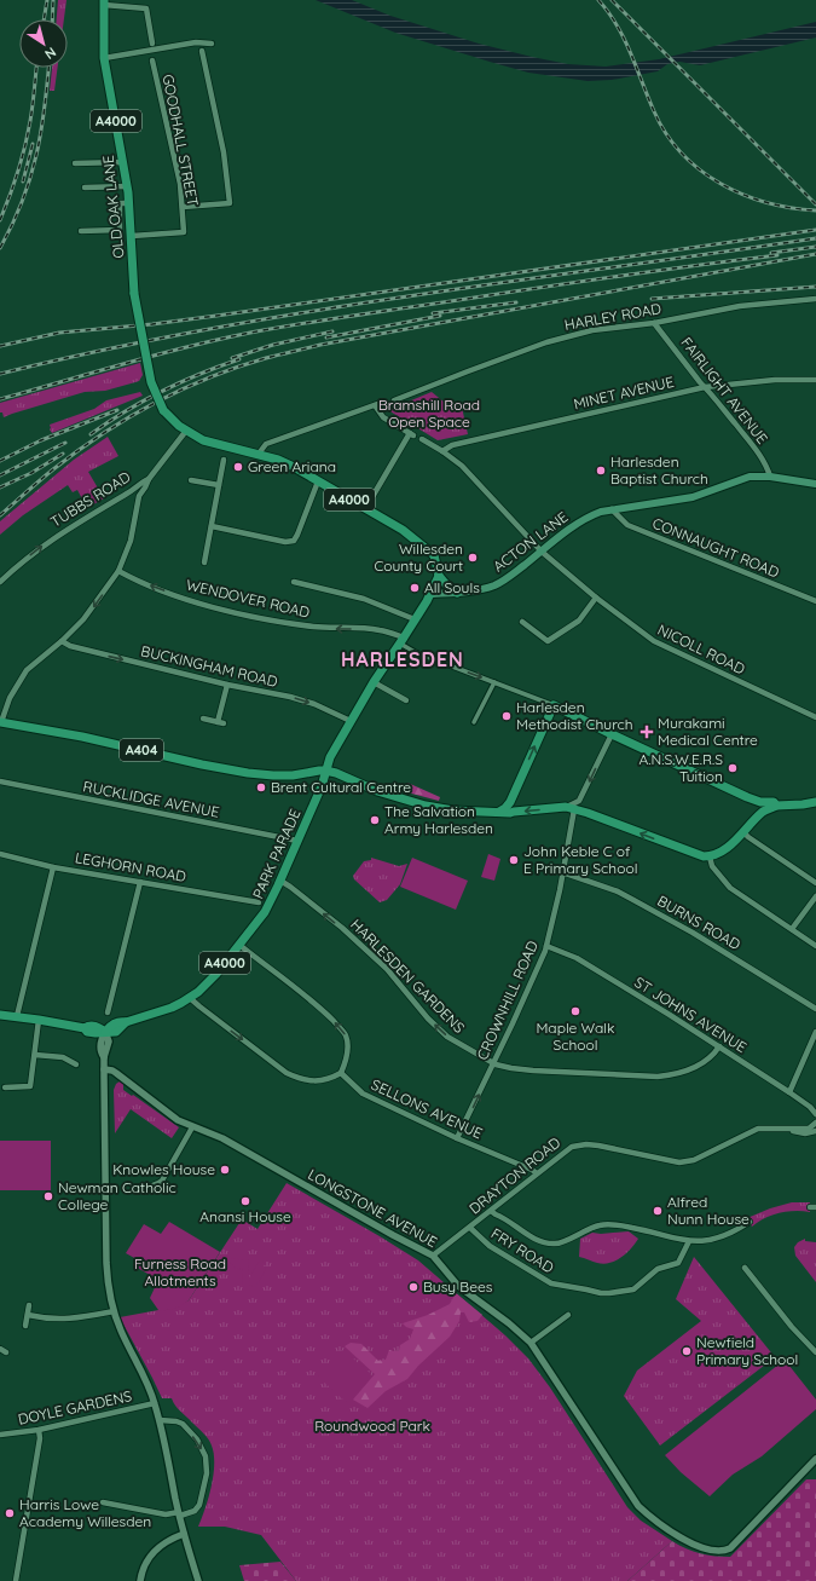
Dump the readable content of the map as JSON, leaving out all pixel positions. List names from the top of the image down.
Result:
{
  "streets": {
    "main road": [
      "A4000",
      "OLD OAK LANE",
      "ACTON LANE",
      "A404",
      "PARK PARADE"
    ],
    "street": [
      "GOODHALL STREET",
      "HARLEY ROAD",
      "FAIRLIGHT AVENUE",
      "MINET AVENUE",
      "TUBBS ROAD",
      "CONNAUGHT ROAD",
      "WENDOVER ROAD",
      "NICOLL ROAD",
      "BUCKINGHAM ROAD",
      "RUCKLIDGE AVENUE",
      "LEGHORN ROAD",
      "BURNS ROAD",
      "HARLESDEN GARDENS",
      "CROWNHILL ROAD",
      "ST JOHNS AVENUE",
      "SELLONS AVENUE",
      "DRAYTON ROAD",
      "LONGSTONE AVENUE",
      "FRY ROAD",
      "DOYLE GARDENS"
    ]
  },
  "crossings": [
    ["A4000", "OLD OAK LANE"],
    ["A4000", "TUBBS ROAD"],
    ["A4000", "PARK PARADE"],
    ["GOODHALL STREET", "OLD OAK LANE"],
    ["OLD OAK LANE", "TUBBS ROAD"],
    ["HARLEY ROAD", "FAIRLIGHT AVENUE"],
    ["FAIRLIGHT AVENUE", "MINET AVENUE"],
    ["FAIRLIGHT AVENUE", "ACTON LANE"],
    ["MINET AVENUE", "NICOLL ROAD"],
    ["ACTON LANE", "CONNAUGHT ROAD"],
    ["ACTON LANE", "NICOLL ROAD"],
    ["WENDOVER ROAD", "PARK PARADE"],
    ["BUCKINGHAM ROAD", "PARK PARADE"],
    ["A404", "PARK PARADE"],
    ["A404", "CROWNHILL ROAD"],
    ["RUCKLIDGE AVENUE", "PARK PARADE"],
    ["PARK PARADE", "HARLESDEN GARDENS"],
    ["BURNS ROAD", "CROWNHILL ROAD"],
    ["HARLESDEN GARDENS", "CROWNHILL ROAD"],
    ["HARLESDEN GARDENS", "ST JOHNS AVENUE"],
    ["CROWNHILL ROAD", "ST JOHNS AVENUE"],
    ["CROWNHILL ROAD", "SELLONS AVENUE"],
    ["SELLONS AVENUE", "DRAYTON ROAD"],
    ["DRAYTON ROAD", "LONGSTONE AVENUE"],
    ["DRAYTON ROAD", "FRY ROAD"]
  ],
  "one_way": ["TUBBS ROAD", "BUCKINGHAM ROAD", "HARLESDEN GARDENS"],
  "districts": ["HARLESDEN"],
  "parks": ["Bramshill Road Open Space", "Furness Road Allotments", "Roundwood Park"],
  "places": {
    "other": [
      "Green Ariana",
      "Harlesden Baptist Church",
      "Willesden County Court",
      "All Souls",
      "Harlesden Methodist Church",
      "A.N.S.W.E.R.S Tuition",
      "Brent Cultural Centre",
      "The Salvation Army Harlesden",
      "John Keble C of E Primary School",
      "Maple Walk School",
      "Knowles House",
      "Newman Catholic College",
      "Anansi House",
      "Alfred Nunn House",
      "Busy Bees",
      "Newfield Primary School",
      "Harris Lowe Academy Willesden"
    ],
    "health": ["Murakami Medical Centre"]
  },
  "north": "bottom right"
}
